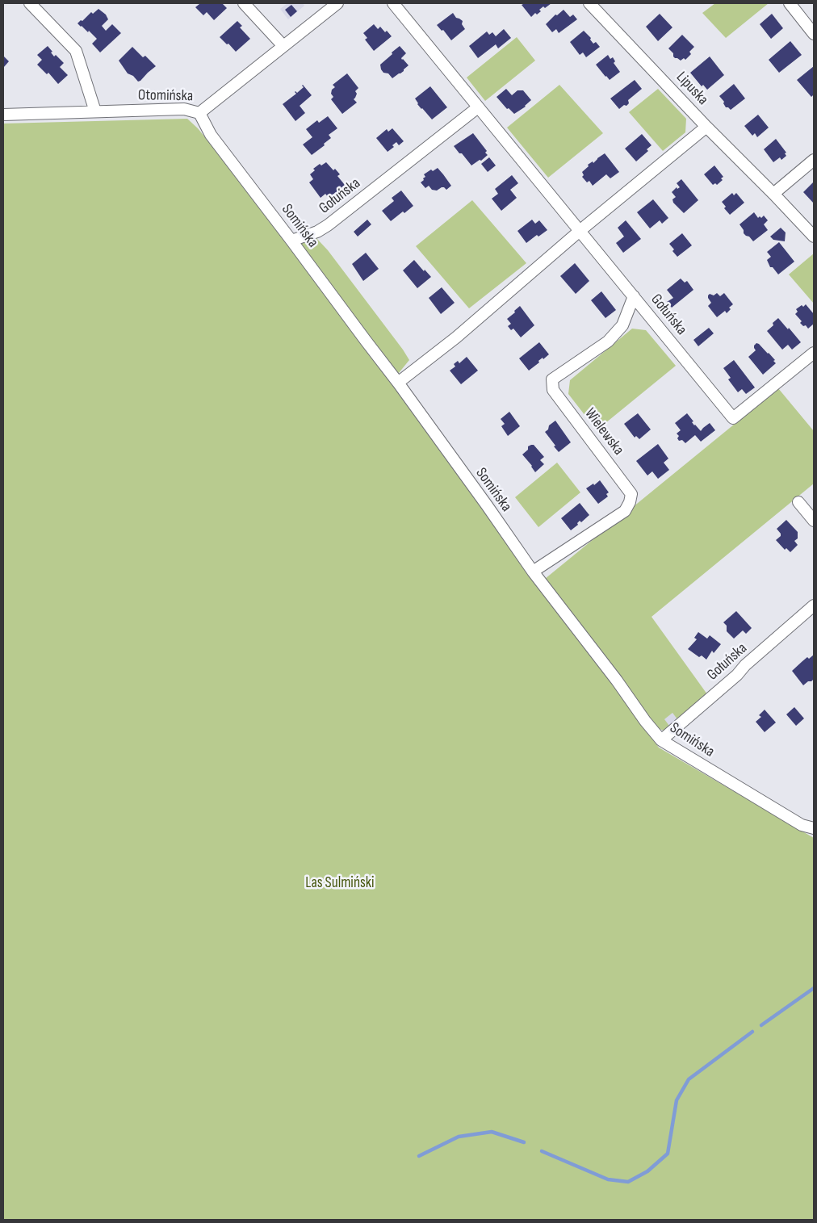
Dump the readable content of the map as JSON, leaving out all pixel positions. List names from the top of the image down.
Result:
{
  "streets": {
    "street": [
      "Lipuska",
      "Otomińska",
      "Gołuńska",
      "Somińska",
      "Wielewska"
    ]
  },
  "crossings": [
    ["Otomińska", "Somińska"],
    ["Gołuńska", "Somińska"],
    ["Gołuńska", "Wielewska"],
    ["Somińska", "Wielewska"]
  ],
  "parks": ["Las Sulmiński"]
}
